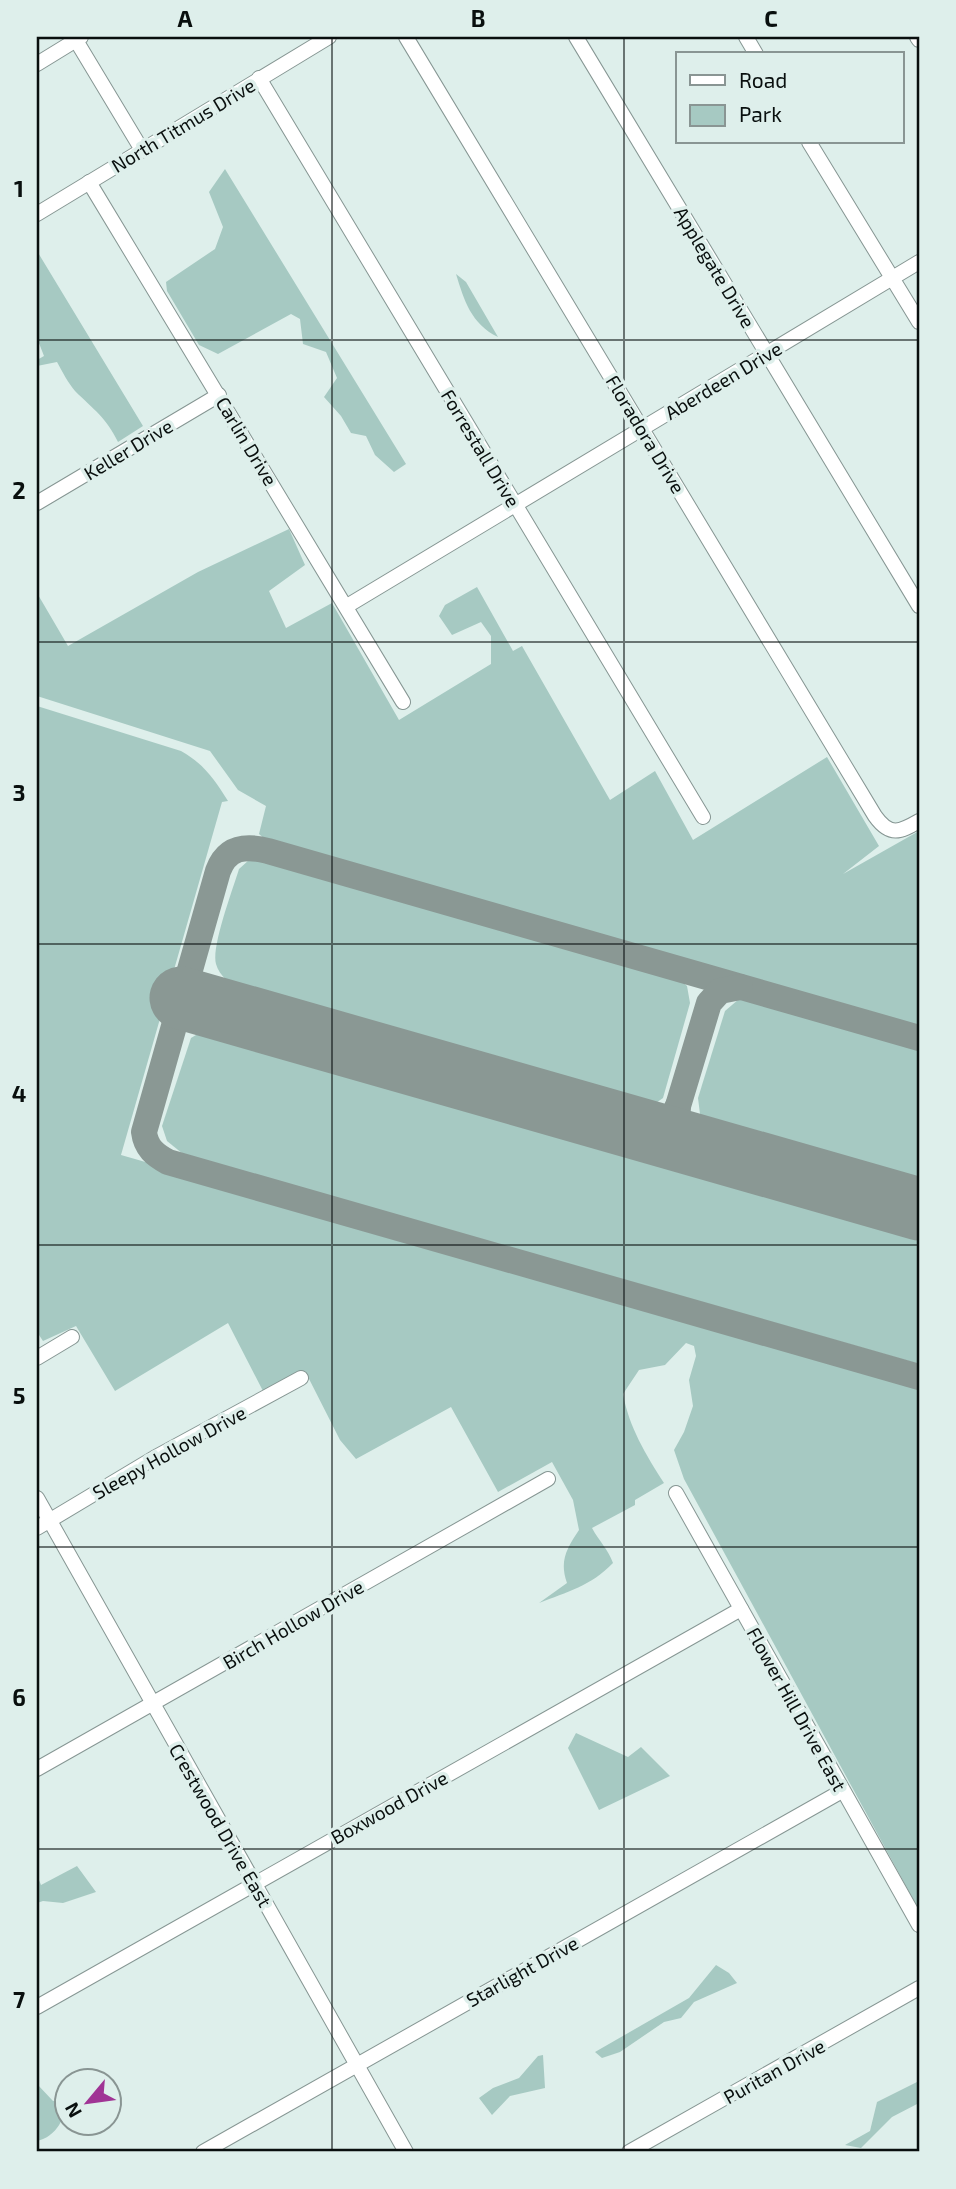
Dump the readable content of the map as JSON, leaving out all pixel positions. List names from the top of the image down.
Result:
{
  "streets": {
    "street": [
      "North Titmus Drive",
      "Applegate Drive",
      "Aberdeen Drive",
      "Floradora Drive",
      "Carlin Drive",
      "Forrestall Drive",
      "Keller Drive",
      "Sleepy Hollow Drive",
      "Birch Hollow Drive",
      "Flower Hill Drive East",
      "Boxwood Drive",
      "Crestwood Drive East",
      "Starlight Drive",
      "Puritan Drive"
    ]
  },
  "crossings": [
    ["North Titmus Drive", "Carlin Drive"],
    ["North Titmus Drive", "Forrestall Drive"],
    ["Applegate Drive", "Aberdeen Drive"],
    ["Aberdeen Drive", "Floradora Drive"],
    ["Aberdeen Drive", "Carlin Drive"],
    ["Aberdeen Drive", "Forrestall Drive"],
    ["Carlin Drive", "Keller Drive"],
    ["Sleepy Hollow Drive", "Crestwood Drive East"],
    ["Birch Hollow Drive", "Crestwood Drive East"],
    ["Flower Hill Drive East", "Boxwood Drive"],
    ["Flower Hill Drive East", "Starlight Drive"],
    ["Boxwood Drive", "Crestwood Drive East"],
    ["Crestwood Drive East", "Starlight Drive"]
  ],
  "legend": ["Road", "Park"],
  "north": "bottom left",
  "grid": {
    "columns": ["A", "B", "C"],
    "rows": [
      "1",
      "2",
      "3",
      "4",
      "5",
      "6",
      "7"
    ]
  }
}
